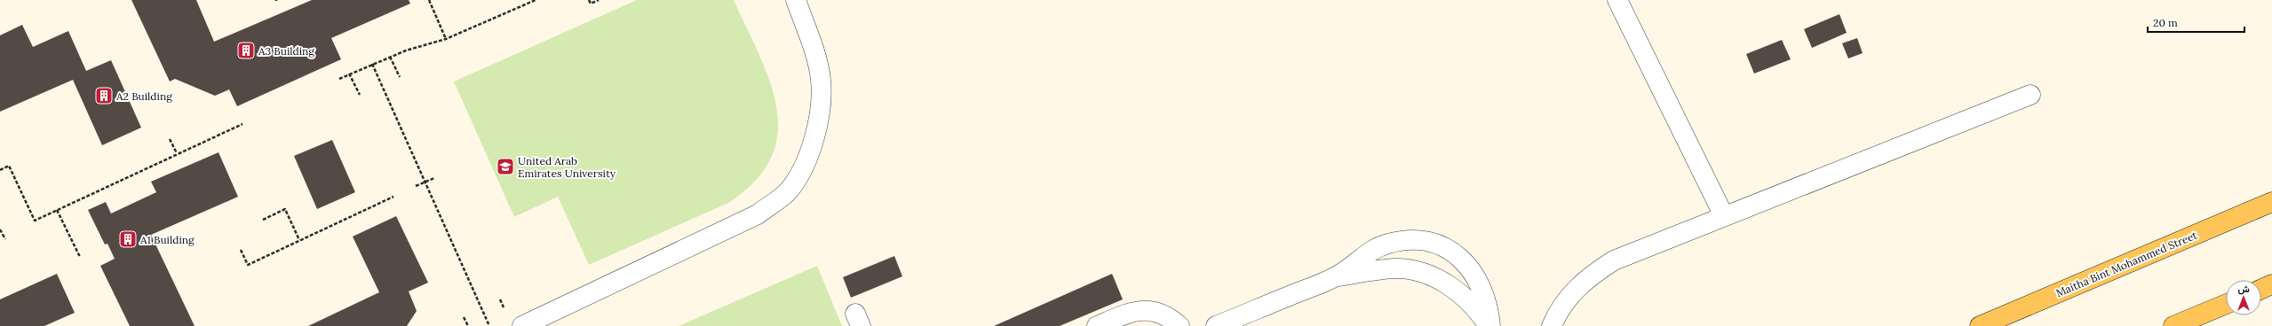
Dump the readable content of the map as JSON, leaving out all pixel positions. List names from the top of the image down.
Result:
{
  "streets": {
    "main road": ["Maitha Bint Mohammed Street"]
  },
  "places": {
    "building": ["A3 Building", "A2 Building", "A1 Building"],
    "school or university": ["United Arab Emirates University"]
  },
  "scale_bar": "20 m",
  "north": "top"
}
